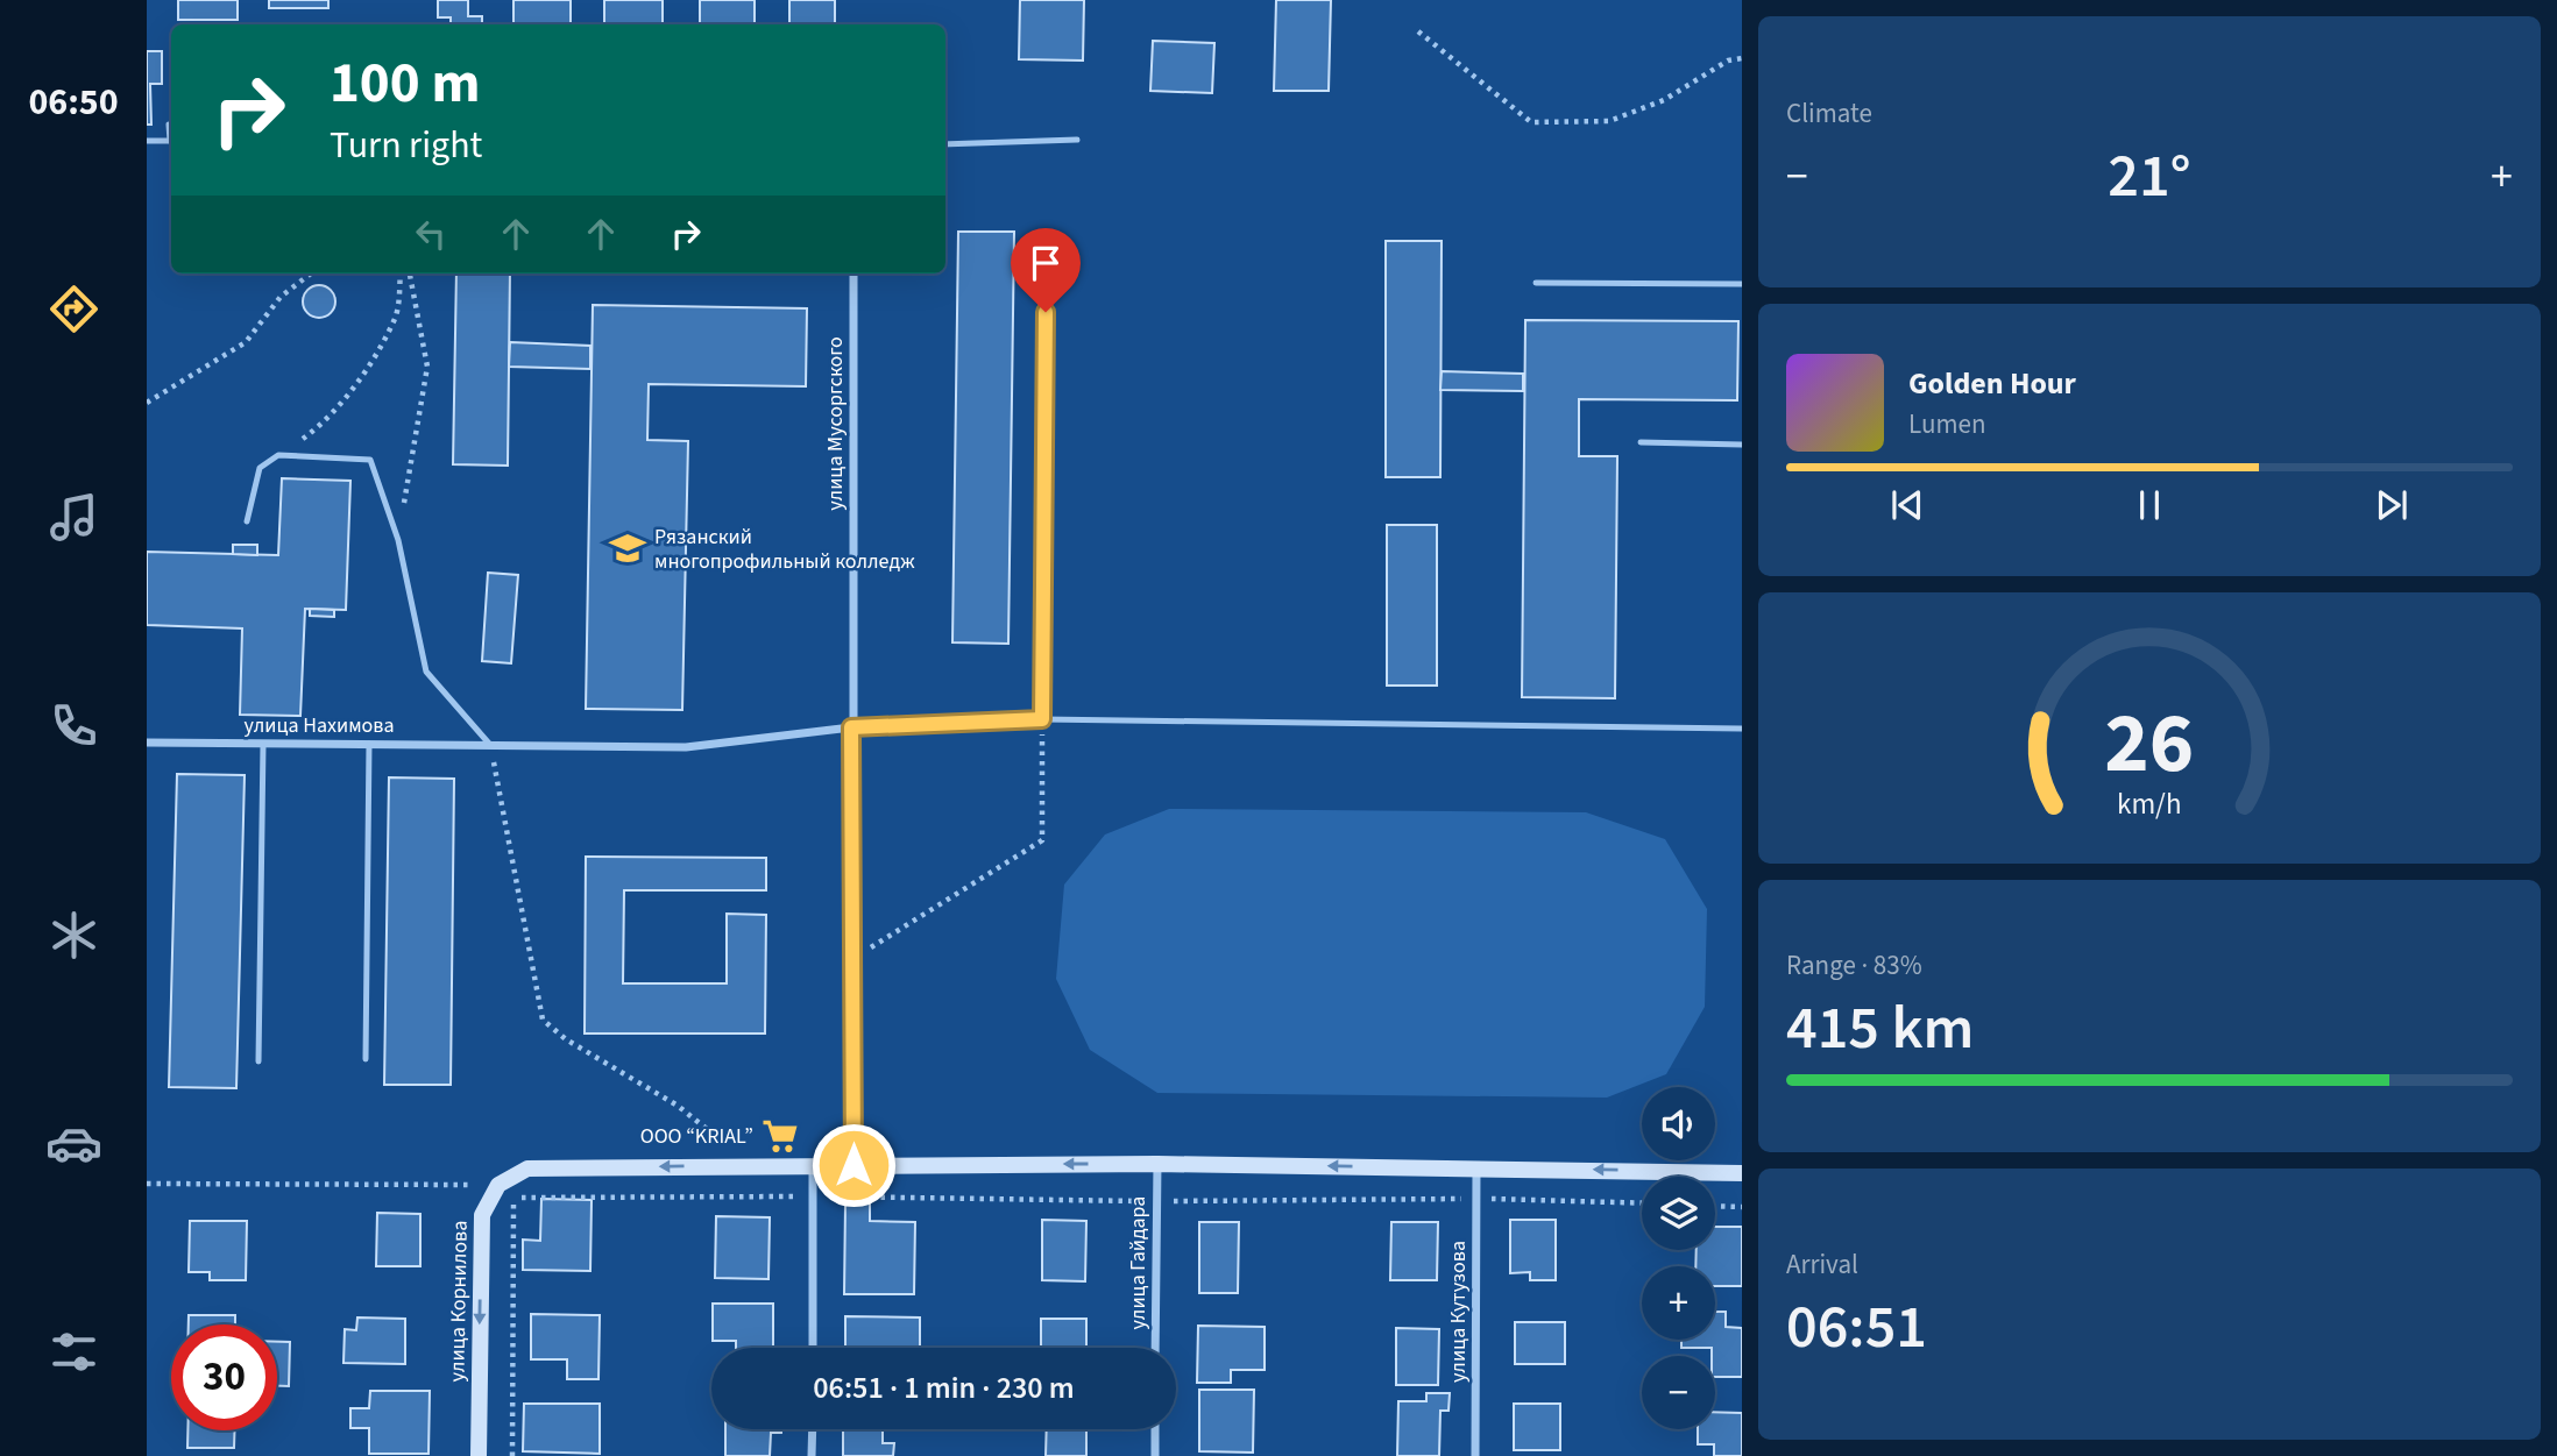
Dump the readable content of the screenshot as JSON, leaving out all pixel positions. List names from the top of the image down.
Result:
{
  "streets": {
    "street": [
      "улица Мусоргского",
      "улица Нахимова",
      "улица Гайдара",
      "улица Корнилова",
      "улица Кутузова"
    ]
  },
  "crossings": [
    ["улица Мусоргского", "улица Нахимова"]
  ],
  "one_way": ["улица Корнилова"],
  "places": {
    "school or university": ["Рязанский многопрофильный колледж"],
    "supermarket": ["OOO “KRIAL”"]
  },
  "page": {
    "tabs": "06:50",
    "tile": [
      "Climate",
      ["Range · 83%", "415 km"],
      ["Arrival", "06:51"]
    ],
    "turn": ["100 m", "Turn right"],
    "heat": ["−", "21°", "+"],
    "song": ["Golden Hour", "Lumen"],
    "map_buttons": ["+", "−"],
    "limit": "30",
    "trip": "06:51 · 1 min · 230 m",
    "gauge": ["26", "km/h"]
  }
}
